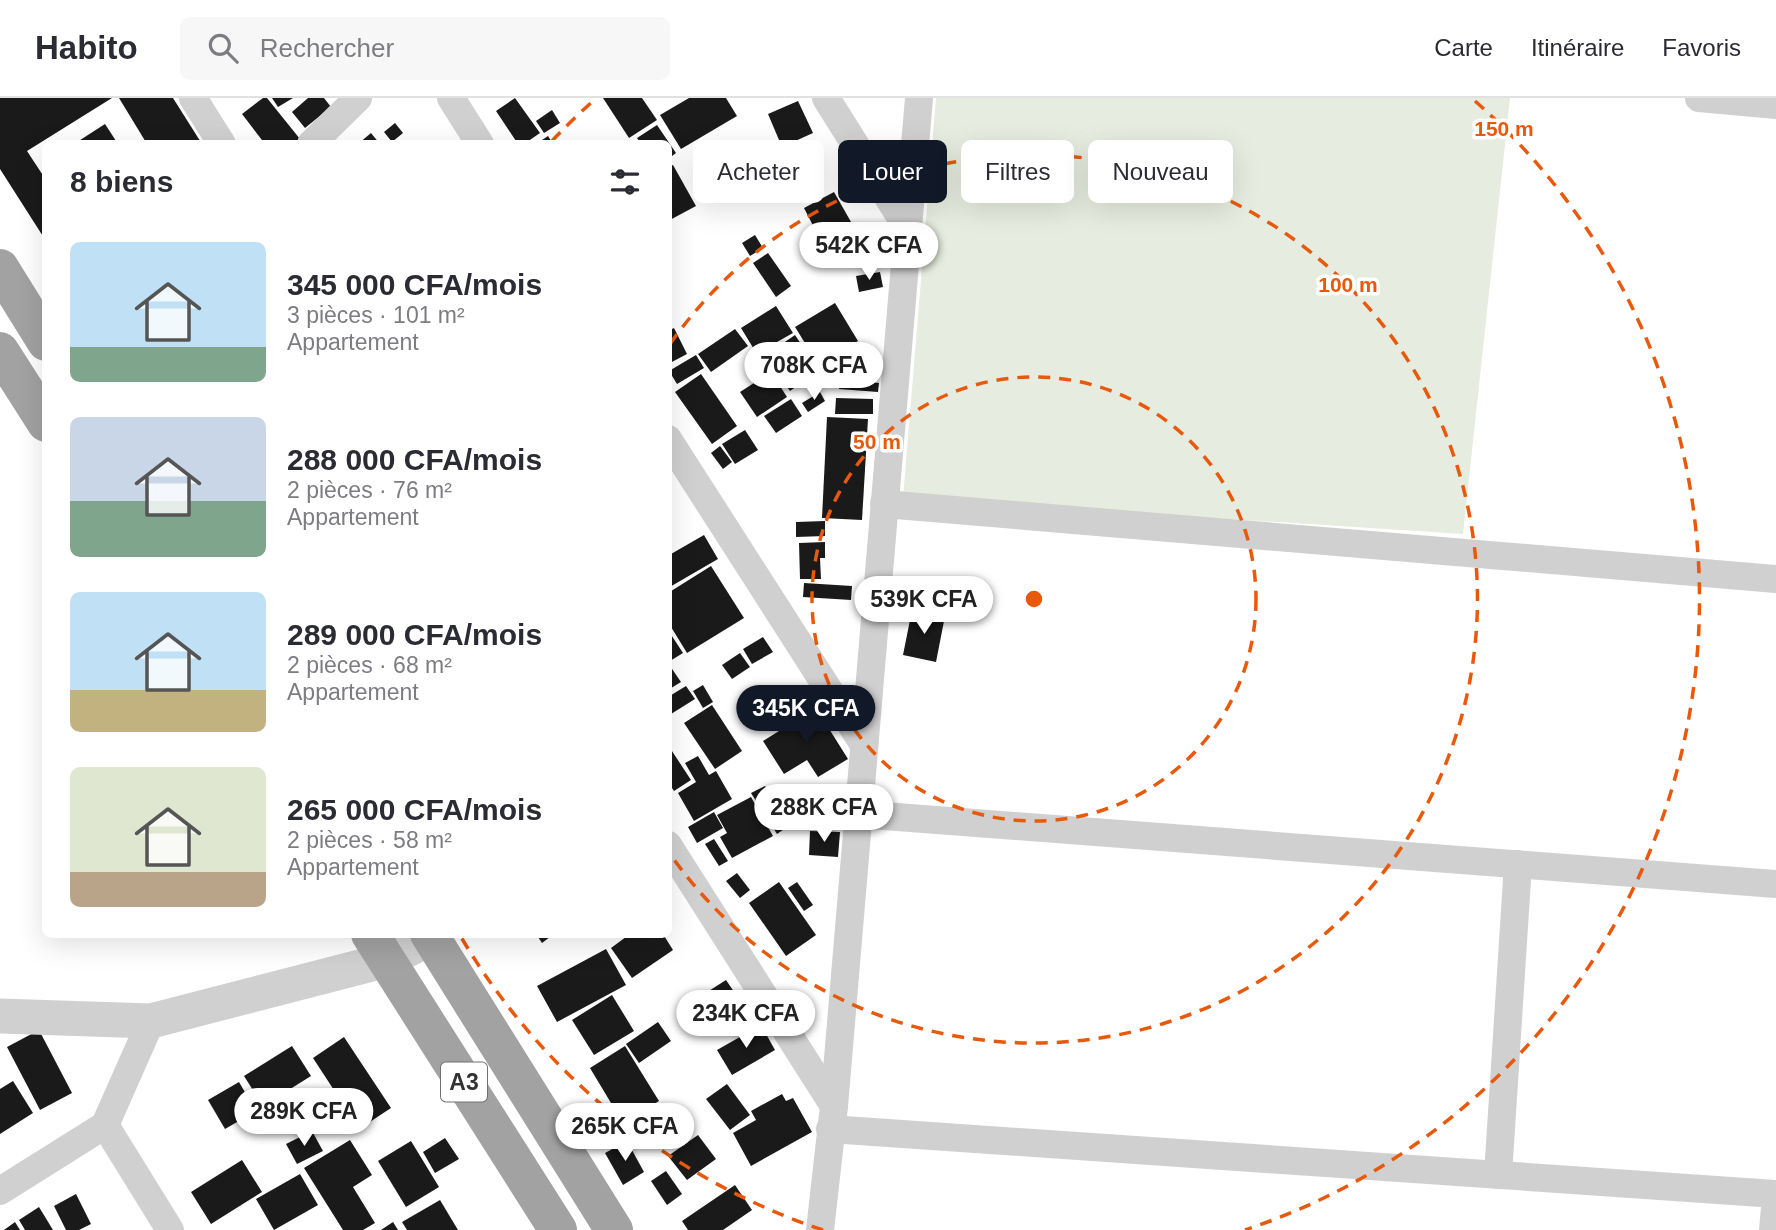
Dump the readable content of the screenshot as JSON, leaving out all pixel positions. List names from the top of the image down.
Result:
{
  "streets": {
    "highway": ["A3"]
  },
  "page": {
    "header": "Habito",
    "search": "Rechercher",
    "nav": ["Carte", "Itinéraire", "Favoris"],
    "chip": [
      "Acheter",
      "Louer",
      "Filtres",
      "Nouveau"
    ],
    "heading": "8 biens",
    "price": [
      "542K CFA",
      "708K CFA",
      "539K CFA",
      "345K CFA",
      "288K CFA",
      "234K CFA",
      "289K CFA",
      "265K CFA"
    ],
    "list": [
      {
        "name": "345 000 CFA/mois",
        "note": "3 pièces · 101 m² · Appartement"
      },
      {
        "name": "288 000 CFA/mois",
        "note": "2 pièces · 76 m² · Appartement"
      },
      {
        "name": "289 000 CFA/mois",
        "note": "2 pièces · 68 m² · Appartement"
      },
      {
        "name": "265 000 CFA/mois",
        "note": "2 pièces · 58 m² · Appartement"
      }
    ]
  },
  "rings": ["150 m", "100 m", "50 m"]
}
